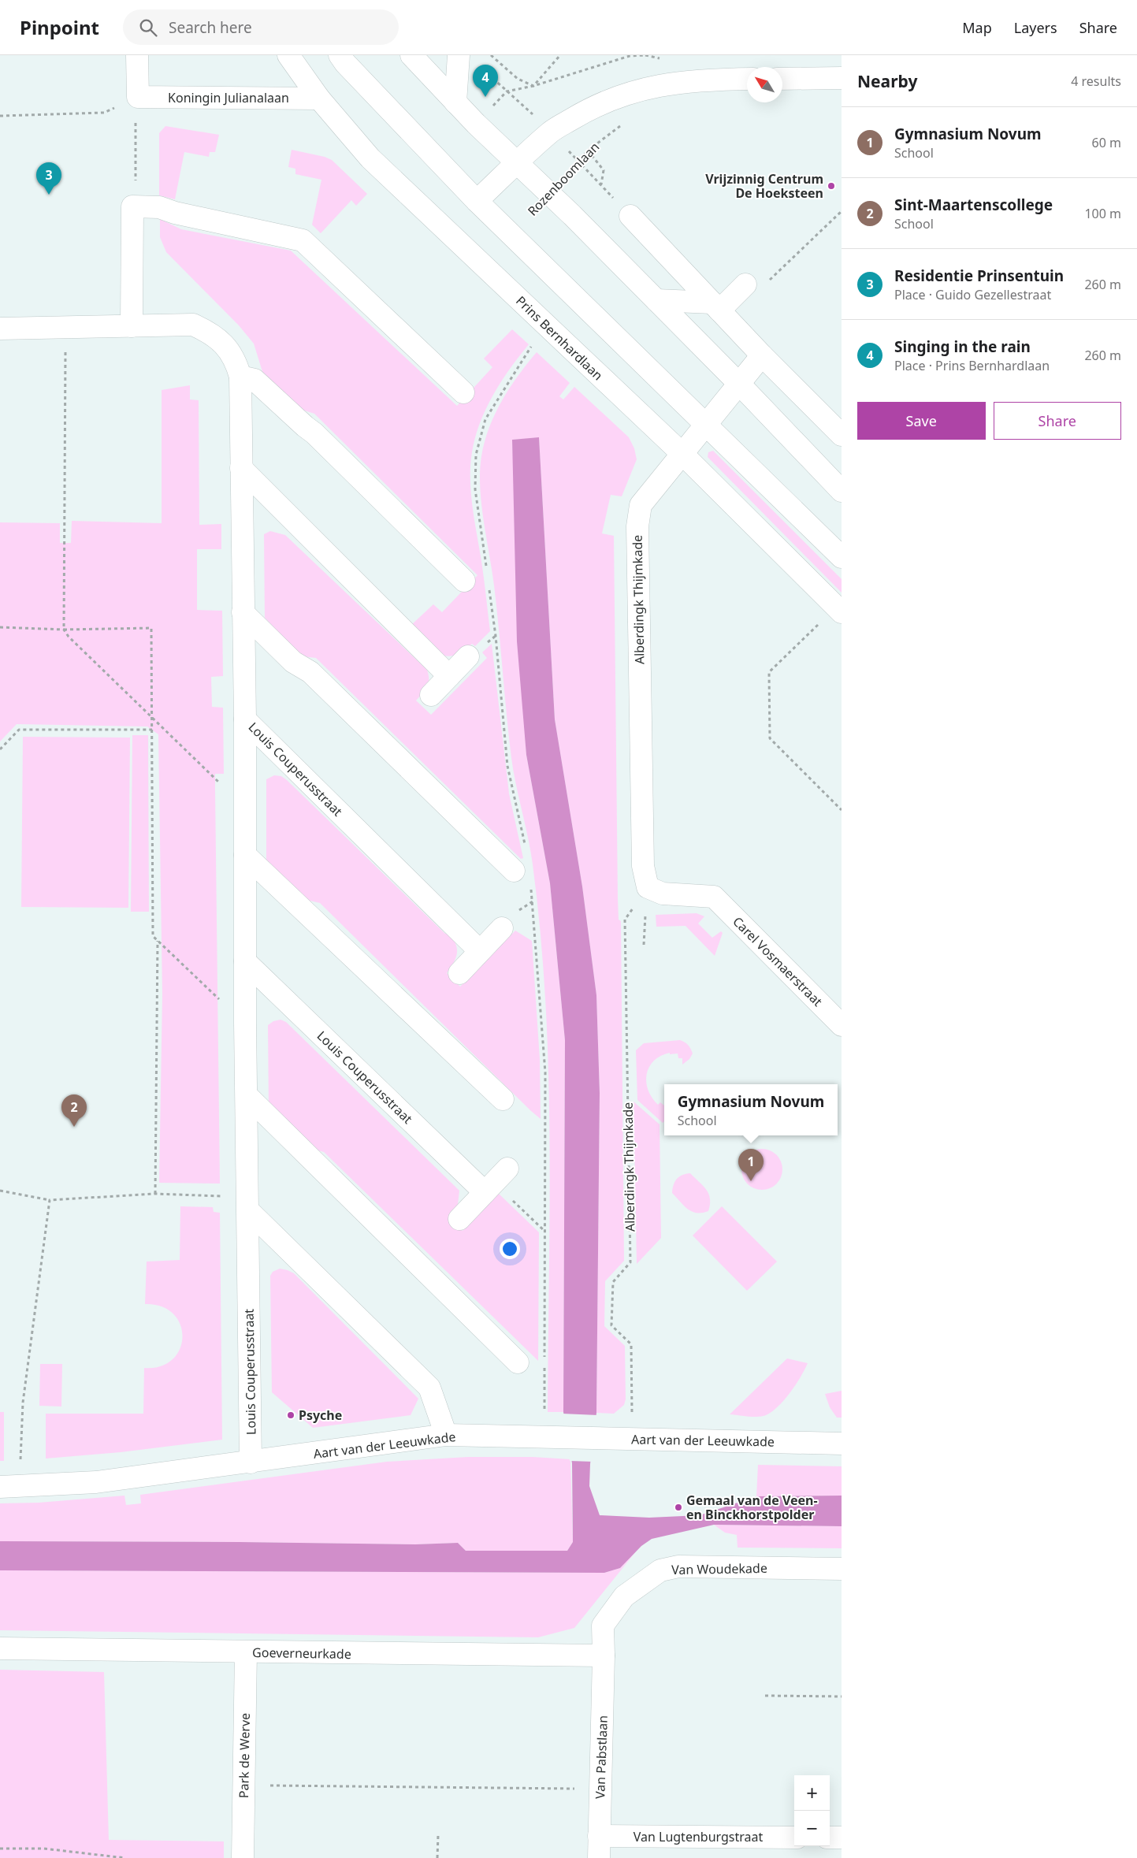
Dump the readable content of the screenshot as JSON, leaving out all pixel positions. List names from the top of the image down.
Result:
{
  "streets": {
    "street": [
      "Koningin Julianalaan",
      "Prins Bernhardlaan",
      "Alberdingk Thijmkade",
      "Louis Couperusstraat",
      "Carel Vosmaerstraat",
      "Aart van der Leeuwkade",
      "Van Woudekade",
      "Goeverneurkade",
      "Park de Werve",
      "Van Pabstlaan",
      "Van Lugtenburgstraat"
    ],
    "path": ["Rozenboomlaan"]
  },
  "crossings": [
    ["Koningin Julianalaan", "Prins Bernhardlaan"],
    ["Prins Bernhardlaan", "Alberdingk Thijmkade"],
    ["Alberdingk Thijmkade", "Carel Vosmaerstraat"],
    ["Alberdingk Thijmkade", "Aart van der Leeuwkade"],
    ["Louis Couperusstraat", "Aart van der Leeuwkade"],
    ["Van Woudekade", "Goeverneurkade"],
    ["Van Woudekade", "Van Pabstlaan"],
    ["Goeverneurkade", "Park de Werve"],
    ["Goeverneurkade", "Van Pabstlaan"],
    ["Van Pabstlaan", "Van Lugtenburgstraat"]
  ],
  "places": ["Vrijzinnig Centrum De Hoeksteen", "Psyche", "Gemaal van de Veen- en Binckhorstpolder"],
  "north": "top left",
  "page": {
    "header": "Pinpoint",
    "search": "Search here",
    "nav": ["Map", "Layers", "Share"],
    "heading": ["Nearby", "4 results"],
    "pins": [
      "4",
      "3",
      "2",
      "1"
    ],
    "list": [
      {
        "mark": "1",
        "name": "Gymnasium Novum",
        "note": "School",
        "value": "60 m"
      },
      {
        "mark": "2",
        "name": "Sint-Maartenscollege",
        "note": "School",
        "value": "100 m"
      },
      {
        "mark": "3",
        "name": "Residentie Prinsentuin",
        "note": "Place · Guido Gezellestraat",
        "value": "260 m"
      },
      {
        "mark": "4",
        "name": "Singing in the rain",
        "note": "Place · Prins Bernhardlaan",
        "value": "260 m"
      }
    ],
    "buttons": ["Save", "Share"],
    "popup": ["Gymnasium Novum", "School"],
    "map_buttons": ["+", "−"]
  }
}
